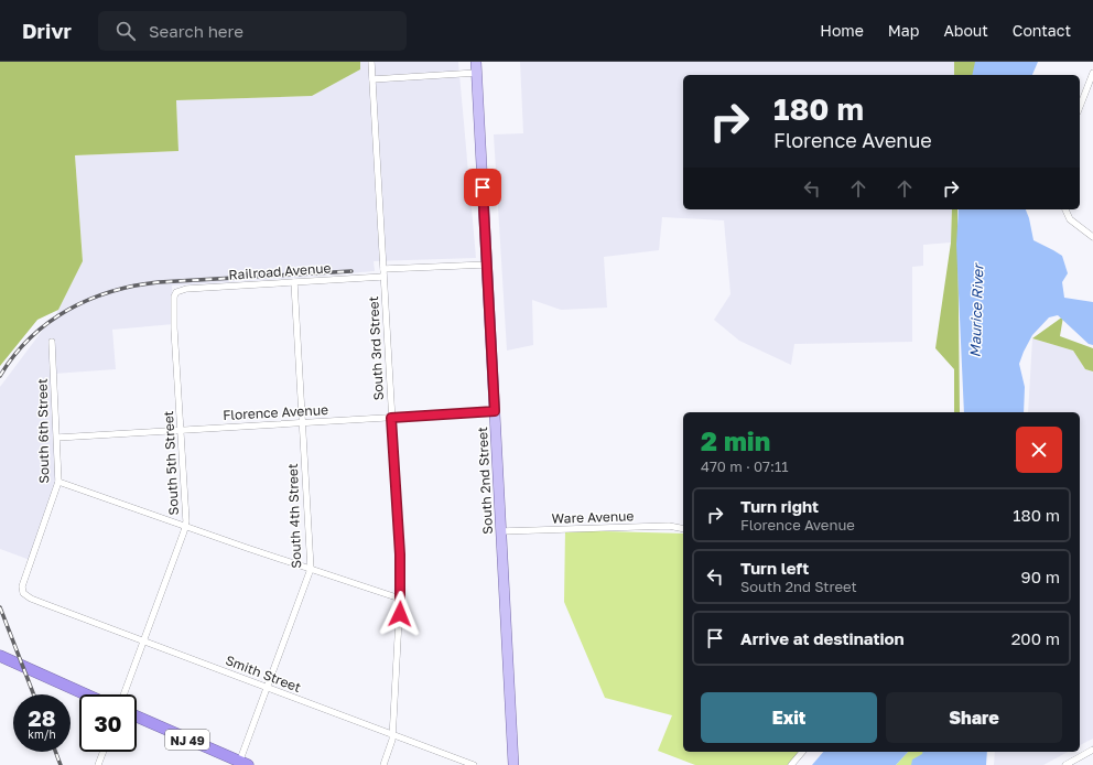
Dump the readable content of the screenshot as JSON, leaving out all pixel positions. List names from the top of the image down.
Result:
{
  "streets": {
    "highway": ["NJ 49"],
    "main road": ["South 2nd Street"],
    "street": [
      "Railroad Avenue",
      "South 3rd Street",
      "Florence Avenue",
      "South 6th Street",
      "South 5th Street",
      "South 4th Street",
      "Ware Avenue",
      "Smith Street"
    ]
  },
  "crossings": [
    ["Railroad Avenue", "South 3rd Street"],
    ["Railroad Avenue", "South 5th Street"],
    ["Railroad Avenue", "South 4th Street"],
    ["South 3rd Street", "Florence Avenue"],
    ["South 3rd Street", "Smith Street"],
    ["Florence Avenue", "South 6th Street"],
    ["Florence Avenue", "South 5th Street"],
    ["Florence Avenue", "South 2nd Street"],
    ["Florence Avenue", "South 4th Street"],
    ["South 6th Street", "Smith Street"],
    ["South 5th Street", "Smith Street"],
    ["South 2nd Street", "Ware Avenue"],
    ["South 4th Street", "Smith Street"],
    ["South 4th Street", "NJ 49"]
  ],
  "water": ["Maurice River"],
  "page": {
    "header": "Drivr",
    "search": "Search here",
    "nav": [
      "Home",
      "Map",
      "About",
      "Contact"
    ],
    "turn": ["180 m", "Florence Avenue"],
    "heading": ["2 min", "470 m · 07:11"],
    "list": [
      {
        "name": "Turn right",
        "note": "Florence Avenue",
        "value": "180 m"
      },
      {
        "name": "Turn left",
        "note": "South 2nd Street",
        "value": "90 m"
      },
      {
        "name": "Arrive at destination",
        "value": "200 m"
      }
    ],
    "buttons": ["Exit", "Share"],
    "speed": "28 km/h",
    "limit": "30"
  }
}
